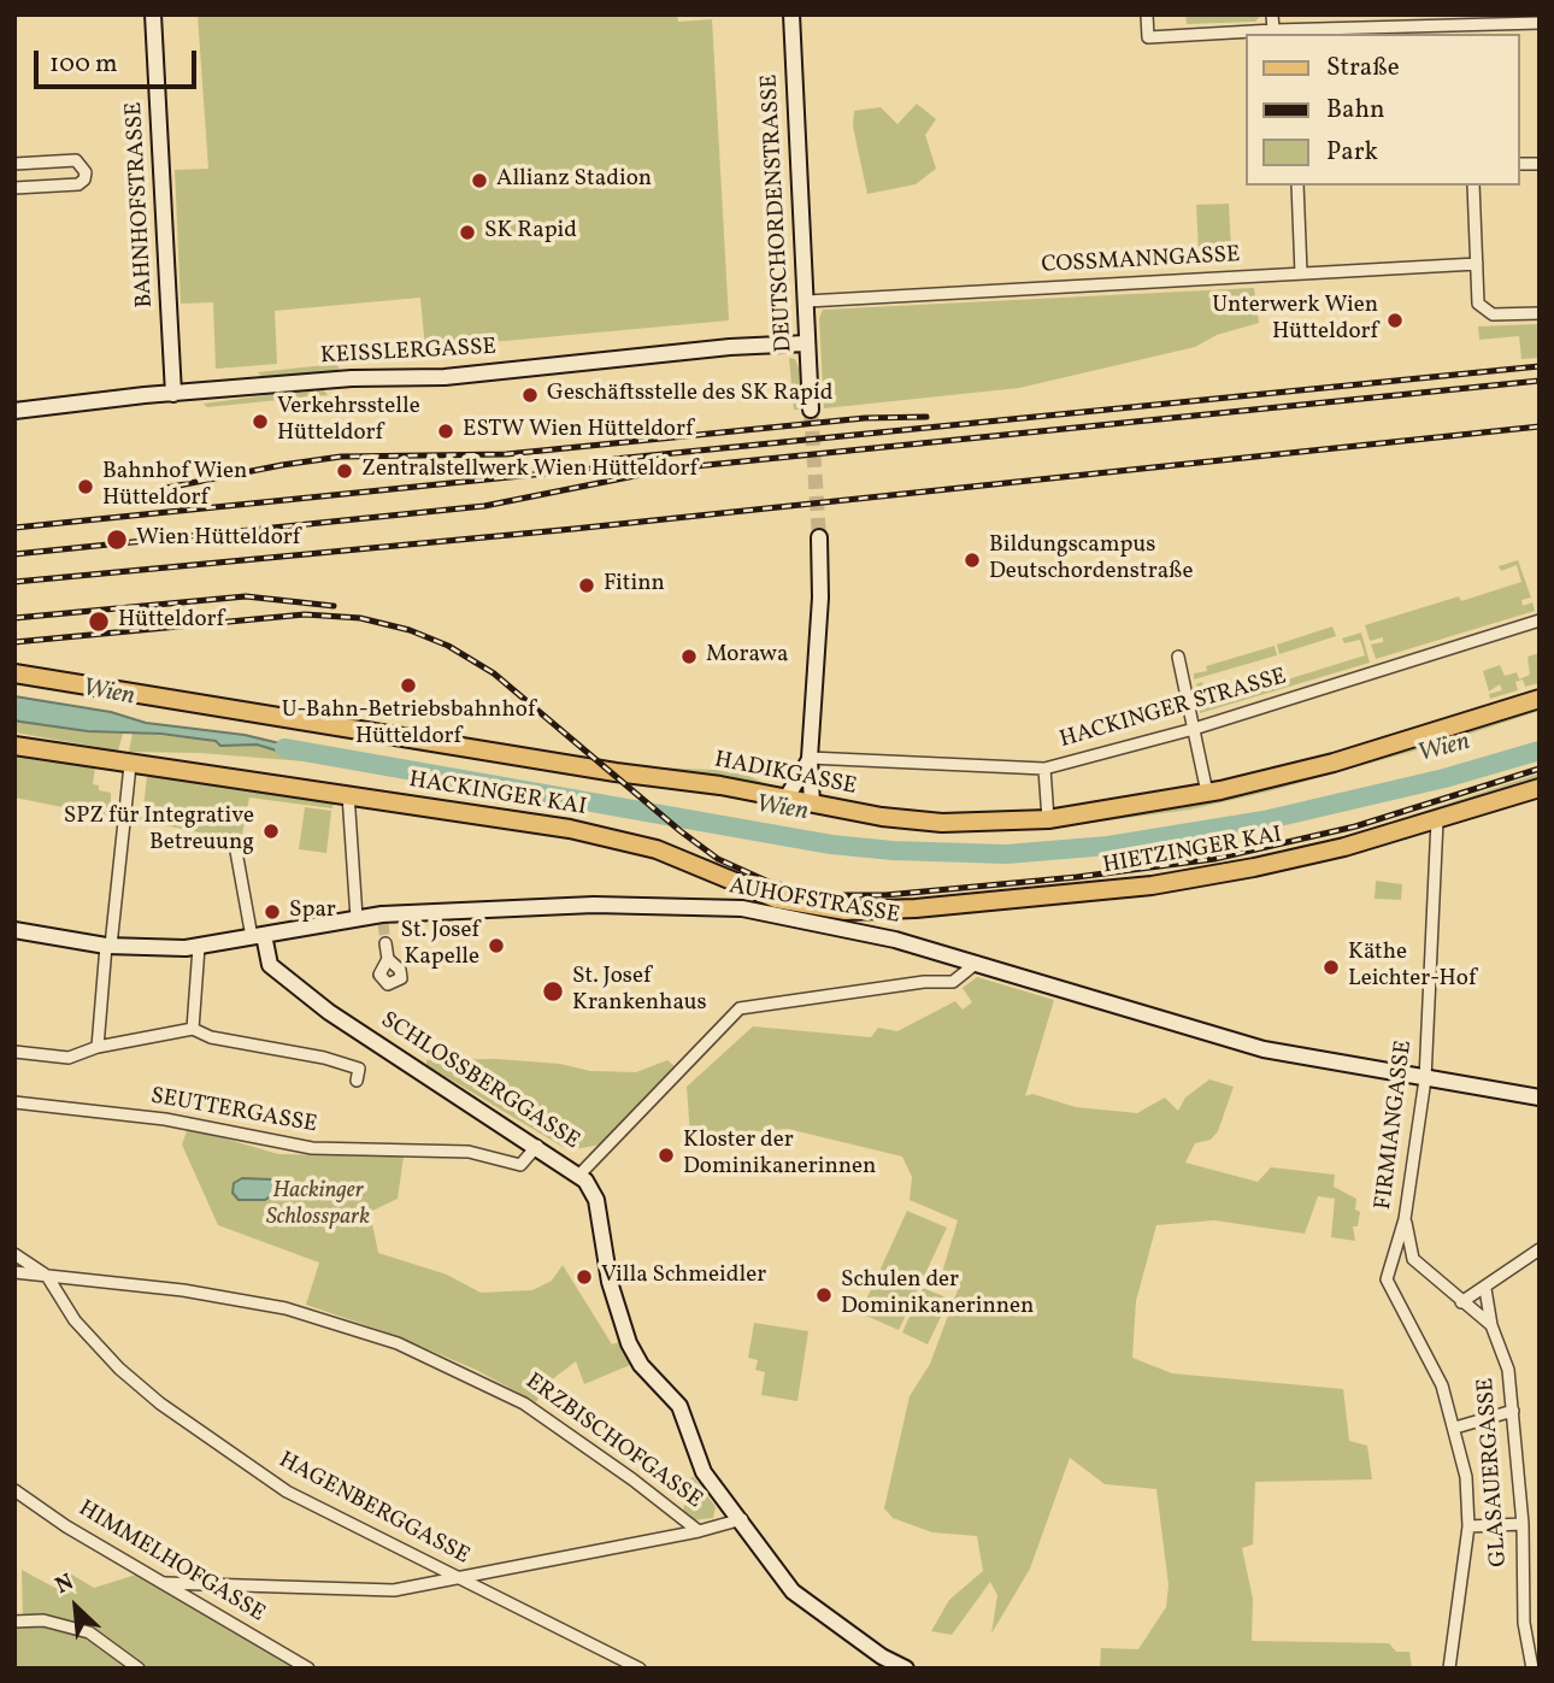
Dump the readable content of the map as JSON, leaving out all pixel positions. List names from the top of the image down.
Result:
{
  "streets": {
    "main road": ["HADIKGASSE", "HACKINGER KAI", "HIETZINGER KAI"],
    "street": [
      "BAHNHOFSTRASSE",
      "DEUTSCHORDENSTRASSE",
      "COSSMANNGASSE",
      "KEISSLERGASSE",
      "HACKINGER STRASSE",
      "AUHOFSTRASSE",
      "SCHLOSSBERGGASSE",
      "SEUTTERGASSE",
      "FIRMIANGASSE",
      "ERZBISCHOFGASSE",
      "GLASAUERGASSE",
      "HAGENBERGGASSE",
      "HIMMELHOFGASSE"
    ]
  },
  "crossings": [
    ["BAHNHOFSTRASSE", "KEISSLERGASSE"],
    ["DEUTSCHORDENSTRASSE", "COSSMANNGASSE"],
    ["DEUTSCHORDENSTRASSE", "KEISSLERGASSE"],
    ["HACKINGER KAI", "HIETZINGER KAI"],
    ["HIETZINGER KAI", "FIRMIANGASSE"],
    ["AUHOFSTRASSE", "SCHLOSSBERGGASSE"],
    ["AUHOFSTRASSE", "FIRMIANGASSE"],
    ["SCHLOSSBERGGASSE", "SEUTTERGASSE"],
    ["SCHLOSSBERGGASSE", "ERZBISCHOFGASSE"],
    ["ERZBISCHOFGASSE", "HAGENBERGGASSE"]
  ],
  "water": ["Wien"],
  "parks": ["Hackinger Schlosspark"],
  "places": [
    "Allianz Stadion",
    "SK Rapid",
    "Unterwerk Wien Hütteldorf",
    "Geschäftsstelle des SK Rapid",
    "Verkehrsstelle Hütteldorf",
    "ESTW Wien Hütteldorf",
    "Zentralstellwerk Wien Hütteldorf",
    "Bahnhof Wien Hütteldorf",
    "Wien Hütteldorf",
    "Bildungscampus Deutschordenstraße",
    "Fitinn",
    "Hütteldorf",
    "Morawa",
    "U-Bahn-Betriebsbahnhof Hütteldorf",
    "SPZ für Integrative Betreuung",
    "Spar",
    "St. Josef Kapelle",
    "Käthe Leichter-Hof",
    "St. Josef Krankenhaus",
    "Kloster der Dominikanerinnen",
    "Villa Schmeidler",
    "Schulen der Dominikanerinnen"
  ],
  "legend": ["Straße", "Bahn", "Park"],
  "scale_bar": "100 m",
  "north": "top left"
}
